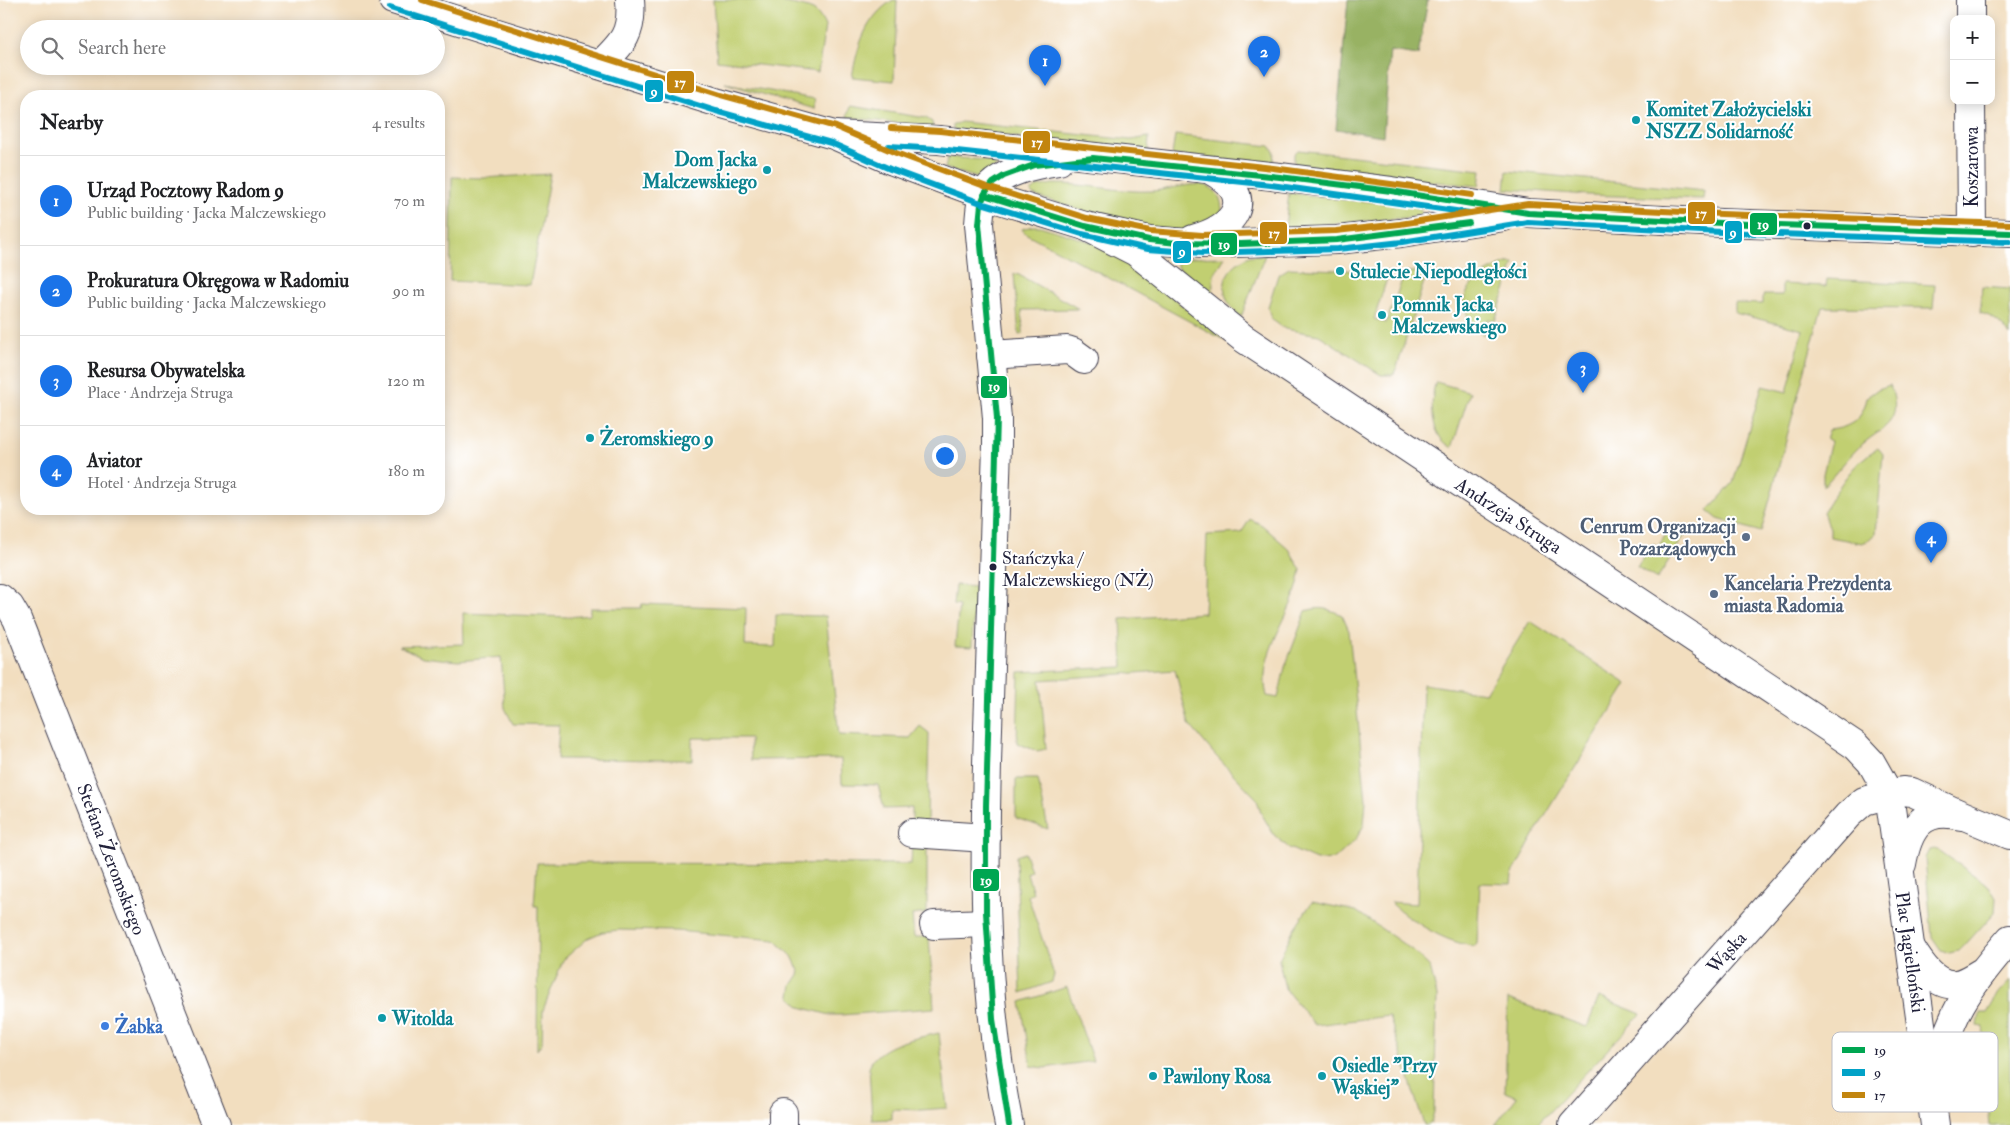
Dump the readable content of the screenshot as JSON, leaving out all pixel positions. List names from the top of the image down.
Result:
{
  "streets": {
    "street": [
      "Koszarowa",
      "Andrzeja Struga",
      "Stefana Żeromskiego",
      "Wąska",
      "Plac Jagielloński"
    ]
  },
  "crossings": [
    ["Andrzeja Struga", "Wąska"],
    ["Andrzeja Struga", "Plac Jagielloński"],
    ["Wąska", "Plac Jagielloński"]
  ],
  "places": [
    "Komitet Założycielski NSZZ Solidarność",
    "Dom Jacka Malczewskiego",
    "Stulecie Niepodległości",
    "Pomnik Jacka Malczewskiego",
    "Żeromskiego 9",
    "Cenrum Organizacji Pozarządowych",
    "Stańczyka / Malczewskiego (NŻ)",
    "Kancelaria Prezydenta miasta Radomia",
    "Witolda",
    "Żabka",
    "Pawilony Rosa",
    "Osiedle \"Przy Wąskiej\""
  ],
  "lines": ["transit line 17", "transit line 9", "transit line 19"],
  "legend": ["19", "9", "17"],
  "page": {
    "map_buttons": ["+", "−"],
    "search": "Search here",
    "pins": [
      "2",
      "1",
      "3",
      "4"
    ],
    "heading": ["Nearby", "4 results"],
    "list": [
      {
        "mark": "1",
        "name": "Urząd Pocztowy Radom 9",
        "note": "Public building · Jacka Malczewskiego",
        "value": "70 m"
      },
      {
        "mark": "2",
        "name": "Prokuratura Okręgowa w Radomiu",
        "note": "Public building · Jacka Malczewskiego",
        "value": "90 m"
      },
      {
        "mark": "3",
        "name": "Resursa Obywatelska",
        "note": "Place · Andrzeja Struga",
        "value": "120 m"
      },
      {
        "mark": "4",
        "name": "Aviator",
        "note": "Hotel · Andrzeja Struga",
        "value": "180 m"
      }
    ]
  }
}
